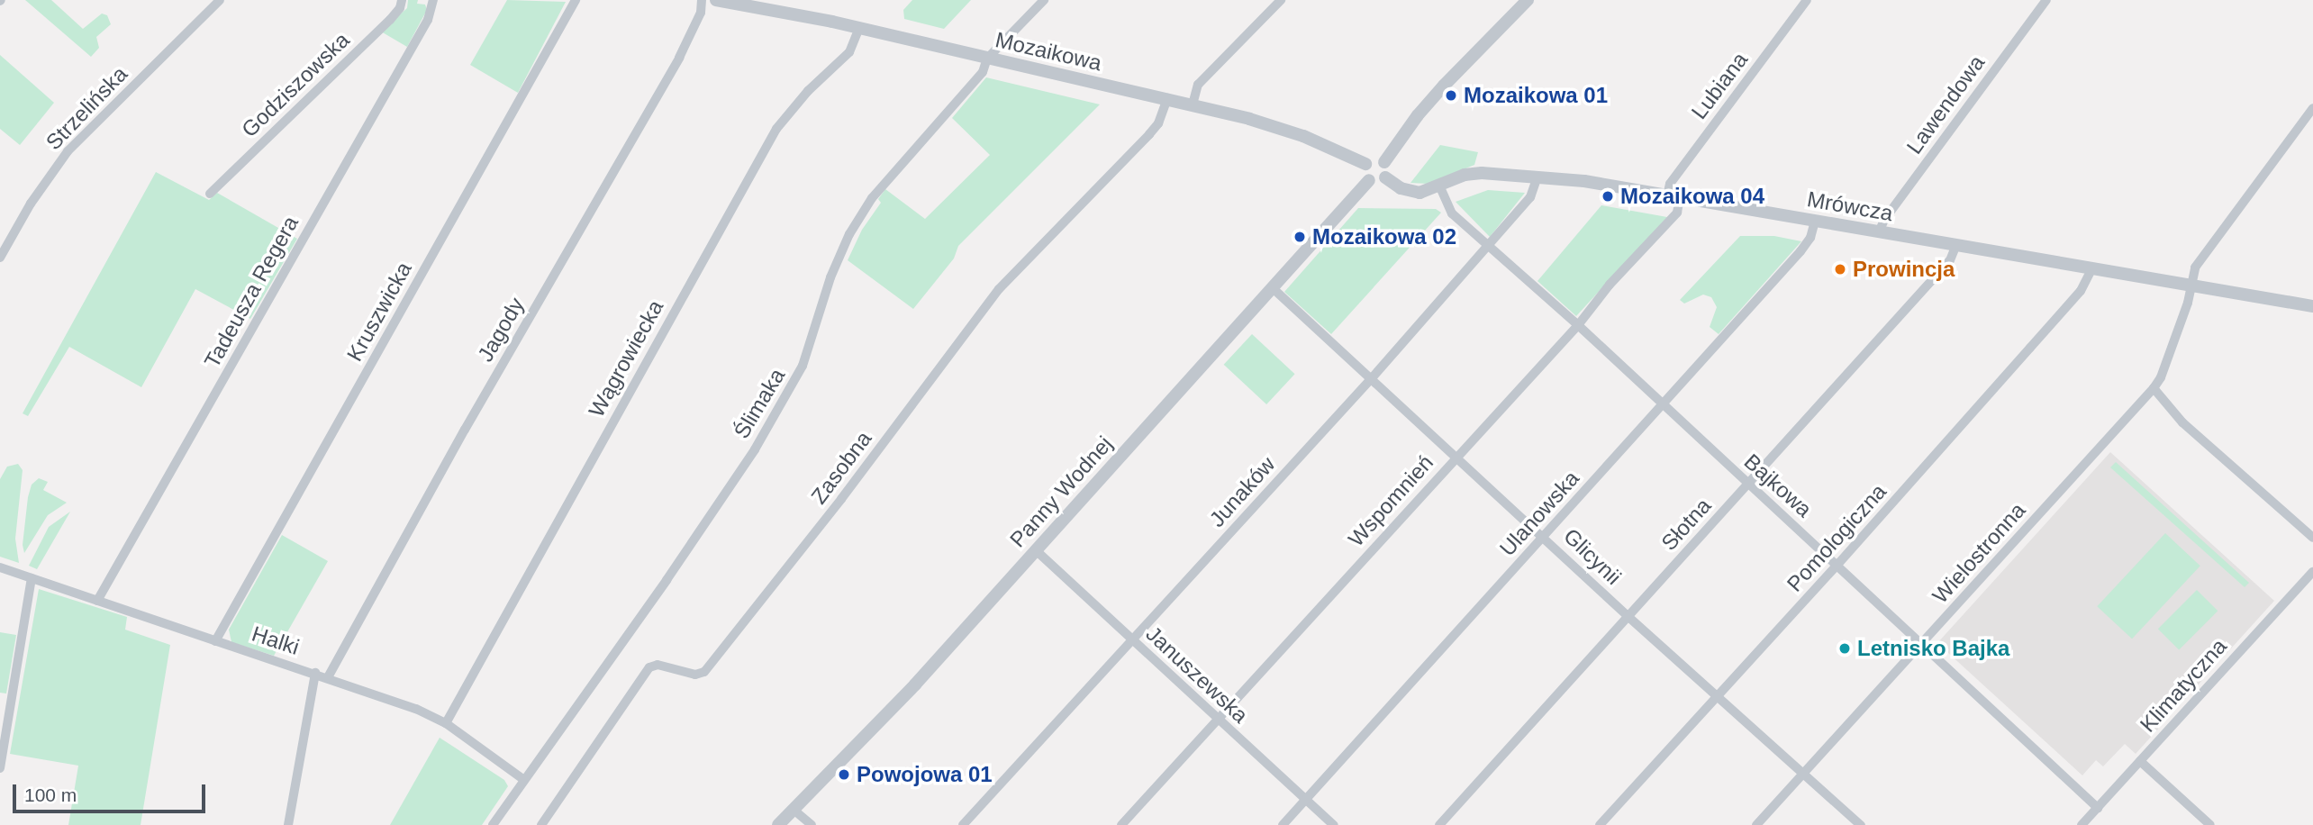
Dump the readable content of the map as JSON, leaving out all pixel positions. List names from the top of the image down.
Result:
{
  "streets": {
    "street": [
      "Mozaikowa",
      "Godziszowska",
      "Lubiana",
      "Lawendowa",
      "Strzelińska",
      "Mrówcza",
      "Tadeusza Regera",
      "Kruszwicka",
      "Jagody",
      "Wągrowiecka",
      "Ślimaka",
      "Zasobna",
      "Bajkowa",
      "Panny Wodnej",
      "Junaków",
      "Wspomnień",
      "Ulanowska",
      "Słotna",
      "Pomologiczna",
      "Wielostronna",
      "Glicynii",
      "Halki",
      "Januszewska",
      "Klimatyczna"
    ]
  },
  "crossings": [
    ["Mozaikowa", "Mrówcza"],
    ["Mozaikowa", "Wągrowiecka"],
    ["Mozaikowa", "Ślimaka"],
    ["Mozaikowa", "Zasobna"],
    ["Mozaikowa", "Panny Wodnej"],
    ["Lubiana", "Mrówcza"],
    ["Lubiana", "Wspomnień"],
    ["Lawendowa", "Mrówcza"],
    ["Mrówcza", "Bajkowa"],
    ["Mrówcza", "Panny Wodnej"],
    ["Mrówcza", "Junaków"],
    ["Mrówcza", "Wspomnień"],
    ["Mrówcza", "Ulanowska"],
    ["Mrówcza", "Słotna"],
    ["Mrówcza", "Pomologiczna"],
    ["Mrówcza", "Wielostronna"],
    ["Tadeusza Regera", "Halki"],
    ["Kruszwicka", "Halki"],
    ["Jagody", "Halki"],
    ["Wągrowiecka", "Halki"],
    ["Ślimaka", "Halki"],
    ["Bajkowa", "Junaków"],
    ["Bajkowa", "Wspomnień"],
    ["Bajkowa", "Ulanowska"],
    ["Bajkowa", "Słotna"],
    ["Bajkowa", "Pomologiczna"],
    ["Bajkowa", "Wielostronna"],
    ["Bajkowa", "Klimatyczna"],
    ["Panny Wodnej", "Glicynii"],
    ["Panny Wodnej", "Januszewska"],
    ["Junaków", "Glicynii"],
    ["Junaków", "Januszewska"],
    ["Wspomnień", "Glicynii"],
    ["Wspomnień", "Januszewska"],
    ["Ulanowska", "Glicynii"],
    ["Ulanowska", "Januszewska"],
    ["Słotna", "Glicynii"],
    ["Pomologiczna", "Glicynii"],
    ["Wielostronna", "Glicynii"]
  ],
  "places": [
    "Mozaikowa 01",
    "Mozaikowa 04",
    "Mozaikowa 02",
    "Prowincja",
    "Letnisko Bajka",
    "Powojowa 01"
  ],
  "scale_bar": "100 m"
}
